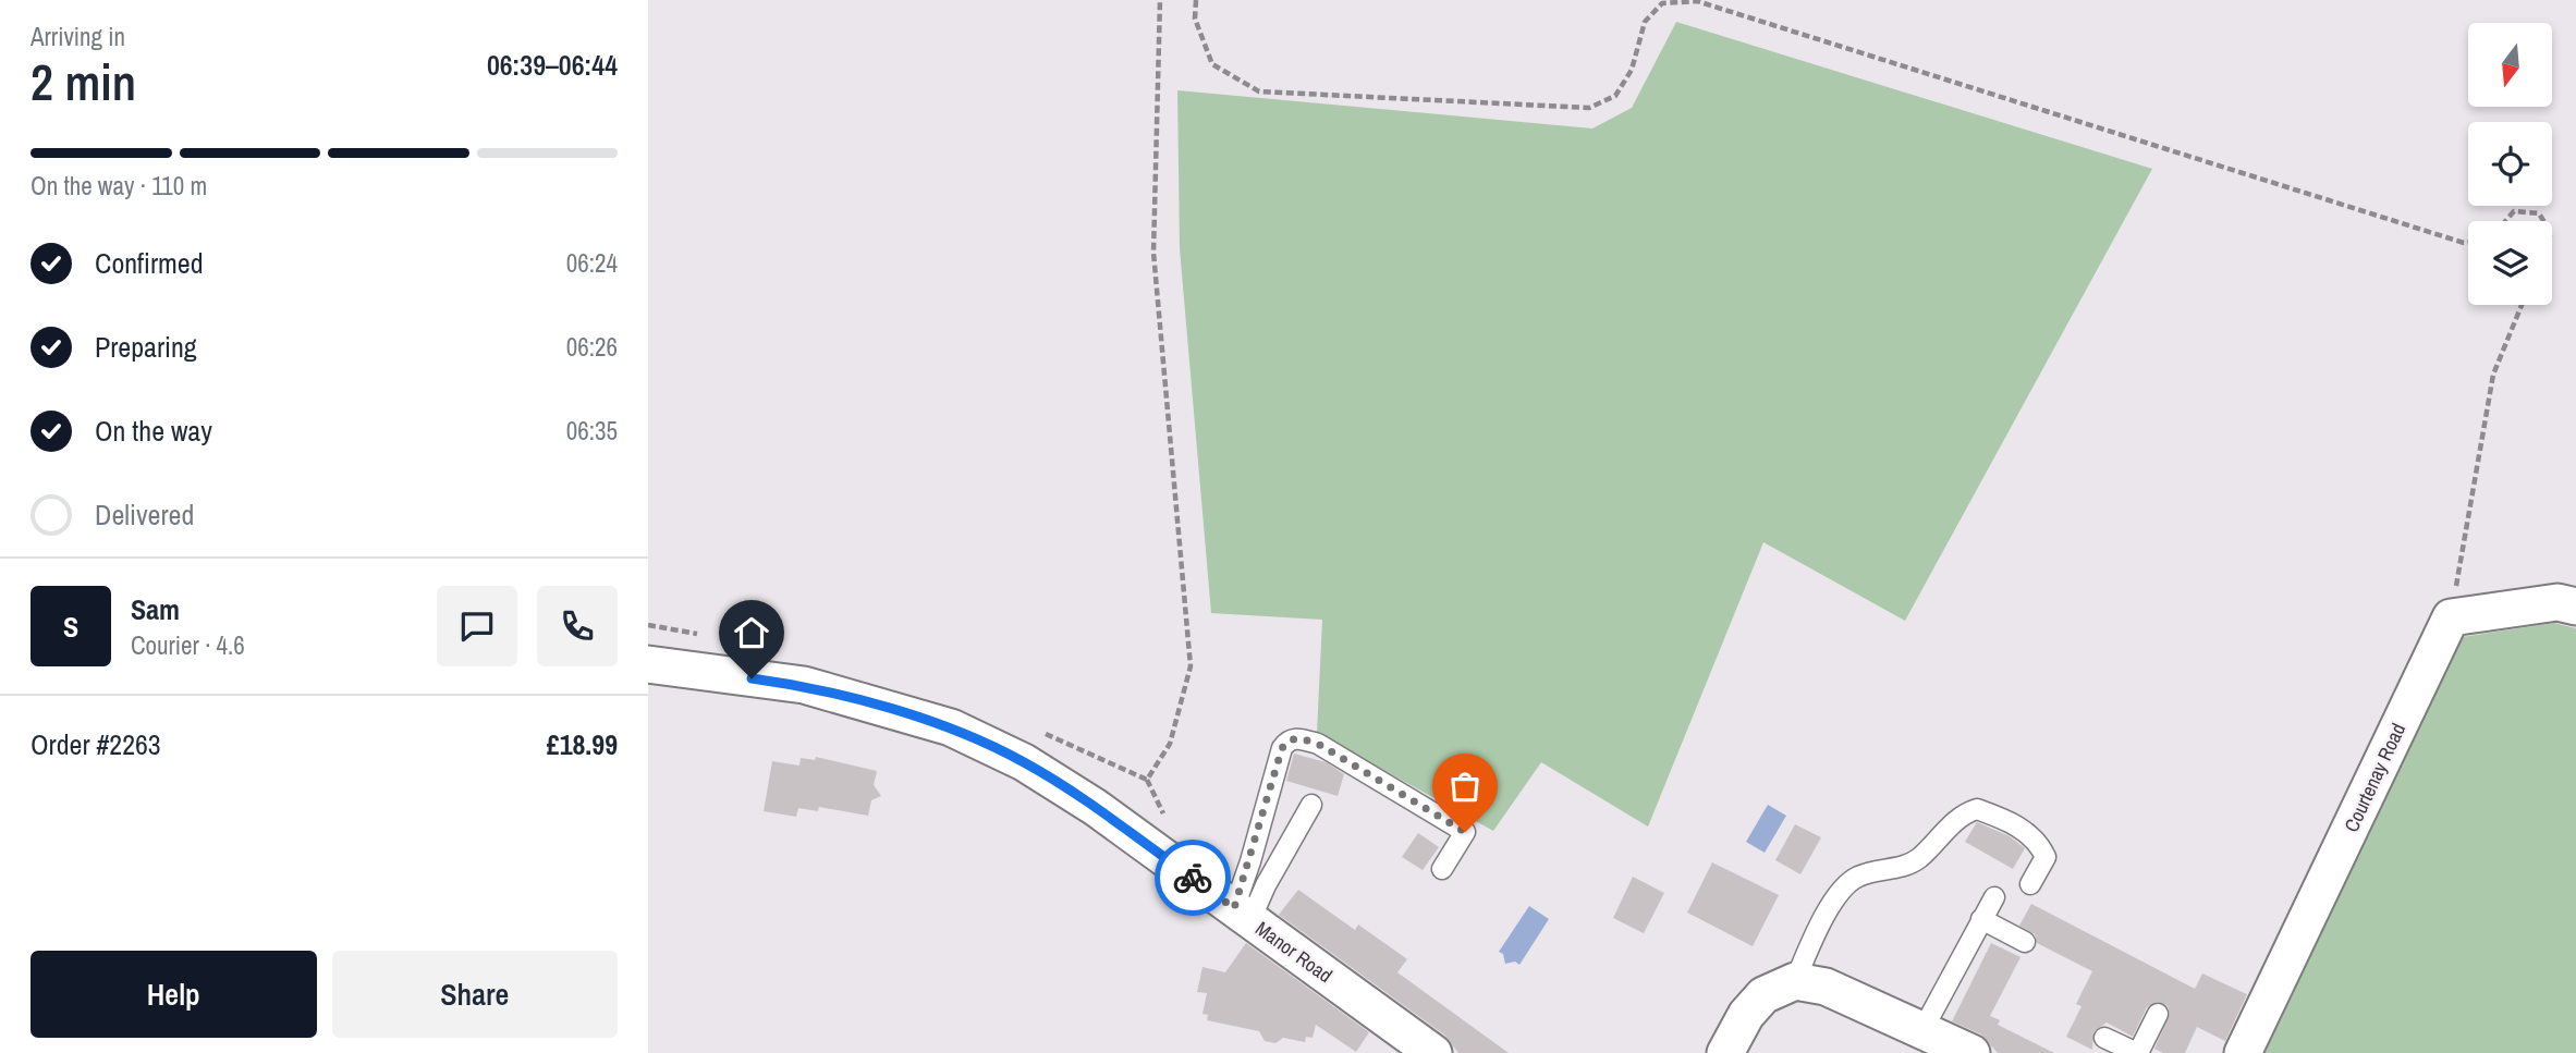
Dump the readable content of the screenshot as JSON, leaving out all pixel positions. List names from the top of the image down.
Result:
{
  "streets": {
    "street": ["Courtenay Road", "Manor Road"]
  },
  "north": "bottom",
  "page": {
    "heading": ["2 min", "Arriving in", "06:39–06:44"],
    "panel": [
      "Sam",
      "Courier · 4.6",
      "Order #2263",
      "£18.99"
    ],
    "bar": "On the way · 110 m",
    "list": [
      ["Confirmed", "06:24"],
      ["Preparing", "06:26"],
      ["On the way", "06:35"],
      "Delivered"
    ],
    "round": "S",
    "buttons": ["Help", "Share"]
  }
}
